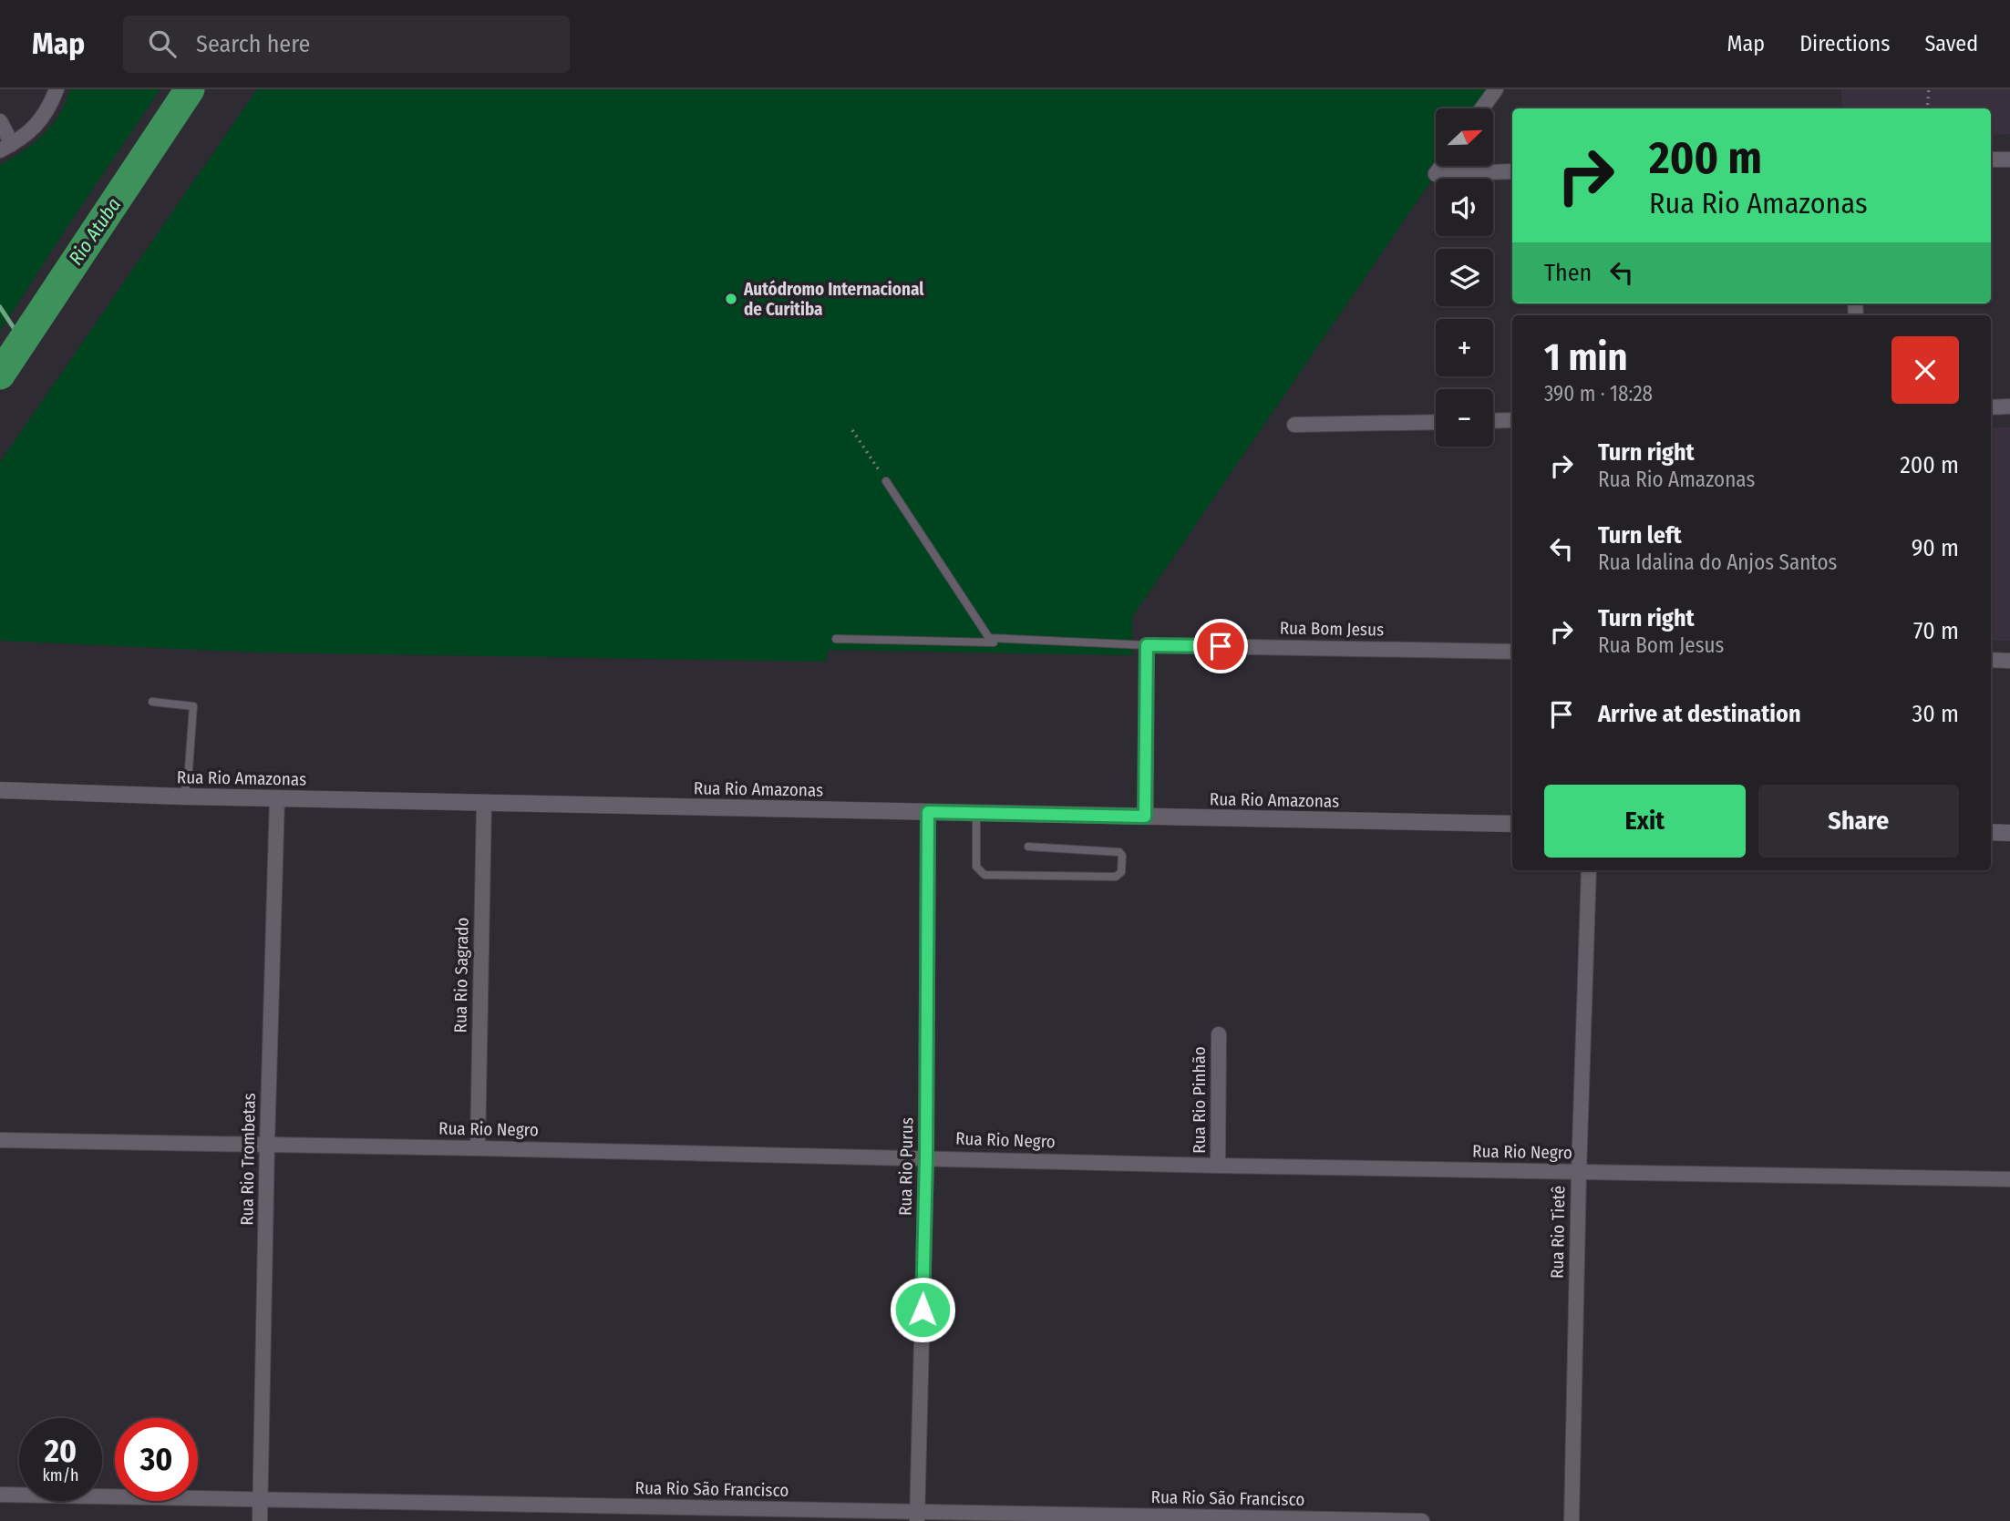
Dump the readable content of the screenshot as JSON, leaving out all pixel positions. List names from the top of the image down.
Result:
{
  "streets": {
    "main road": ["Rua Rio Amazonas"],
    "street": [
      "Rua Bom Jesus",
      "Rua Rio Sagrado",
      "Rua Rio Pinhão",
      "Rua Rio Negro",
      "Rua Rio Trombetas",
      "Rua Rio Purus",
      "Rua Rio Tietê",
      "Rua Rio São Francisco"
    ]
  },
  "crossings": [
    ["Rua Rio Amazonas", "Rua Rio Sagrado"],
    ["Rua Rio Amazonas", "Rua Rio Trombetas"],
    ["Rua Rio Amazonas", "Rua Rio Purus"],
    ["Rua Rio Sagrado", "Rua Rio Negro"],
    ["Rua Rio Pinhão", "Rua Rio Negro"],
    ["Rua Rio Negro", "Rua Rio Trombetas"],
    ["Rua Rio Negro", "Rua Rio Purus"],
    ["Rua Rio Negro", "Rua Rio Tietê"],
    ["Rua Rio Trombetas", "Rua Rio São Francisco"],
    ["Rua Rio Purus", "Rua Rio São Francisco"]
  ],
  "water": ["Rio Atuba"],
  "places": ["Autódromo Internacional de Curitiba"],
  "north": "top right",
  "page": {
    "header": "Map",
    "search": "Search here",
    "nav": ["Map", "Directions", "Saved"],
    "map_buttons": ["+", "−"],
    "turn": ["200 m", "Rua Rio Amazonas"],
    "then": "Then",
    "heading": ["1 min", "390 m · 18:28"],
    "list": [
      {
        "name": "Turn right",
        "note": "Rua Rio Amazonas",
        "value": "200 m"
      },
      {
        "name": "Turn left",
        "note": "Rua Idalina do Anjos Santos",
        "value": "90 m"
      },
      {
        "name": "Turn right",
        "note": "Rua Bom Jesus",
        "value": "70 m"
      },
      {
        "name": "Arrive at destination",
        "value": "30 m"
      }
    ],
    "buttons": ["Exit", "Share"],
    "speed": "20 km/h",
    "limit": "30"
  }
}
